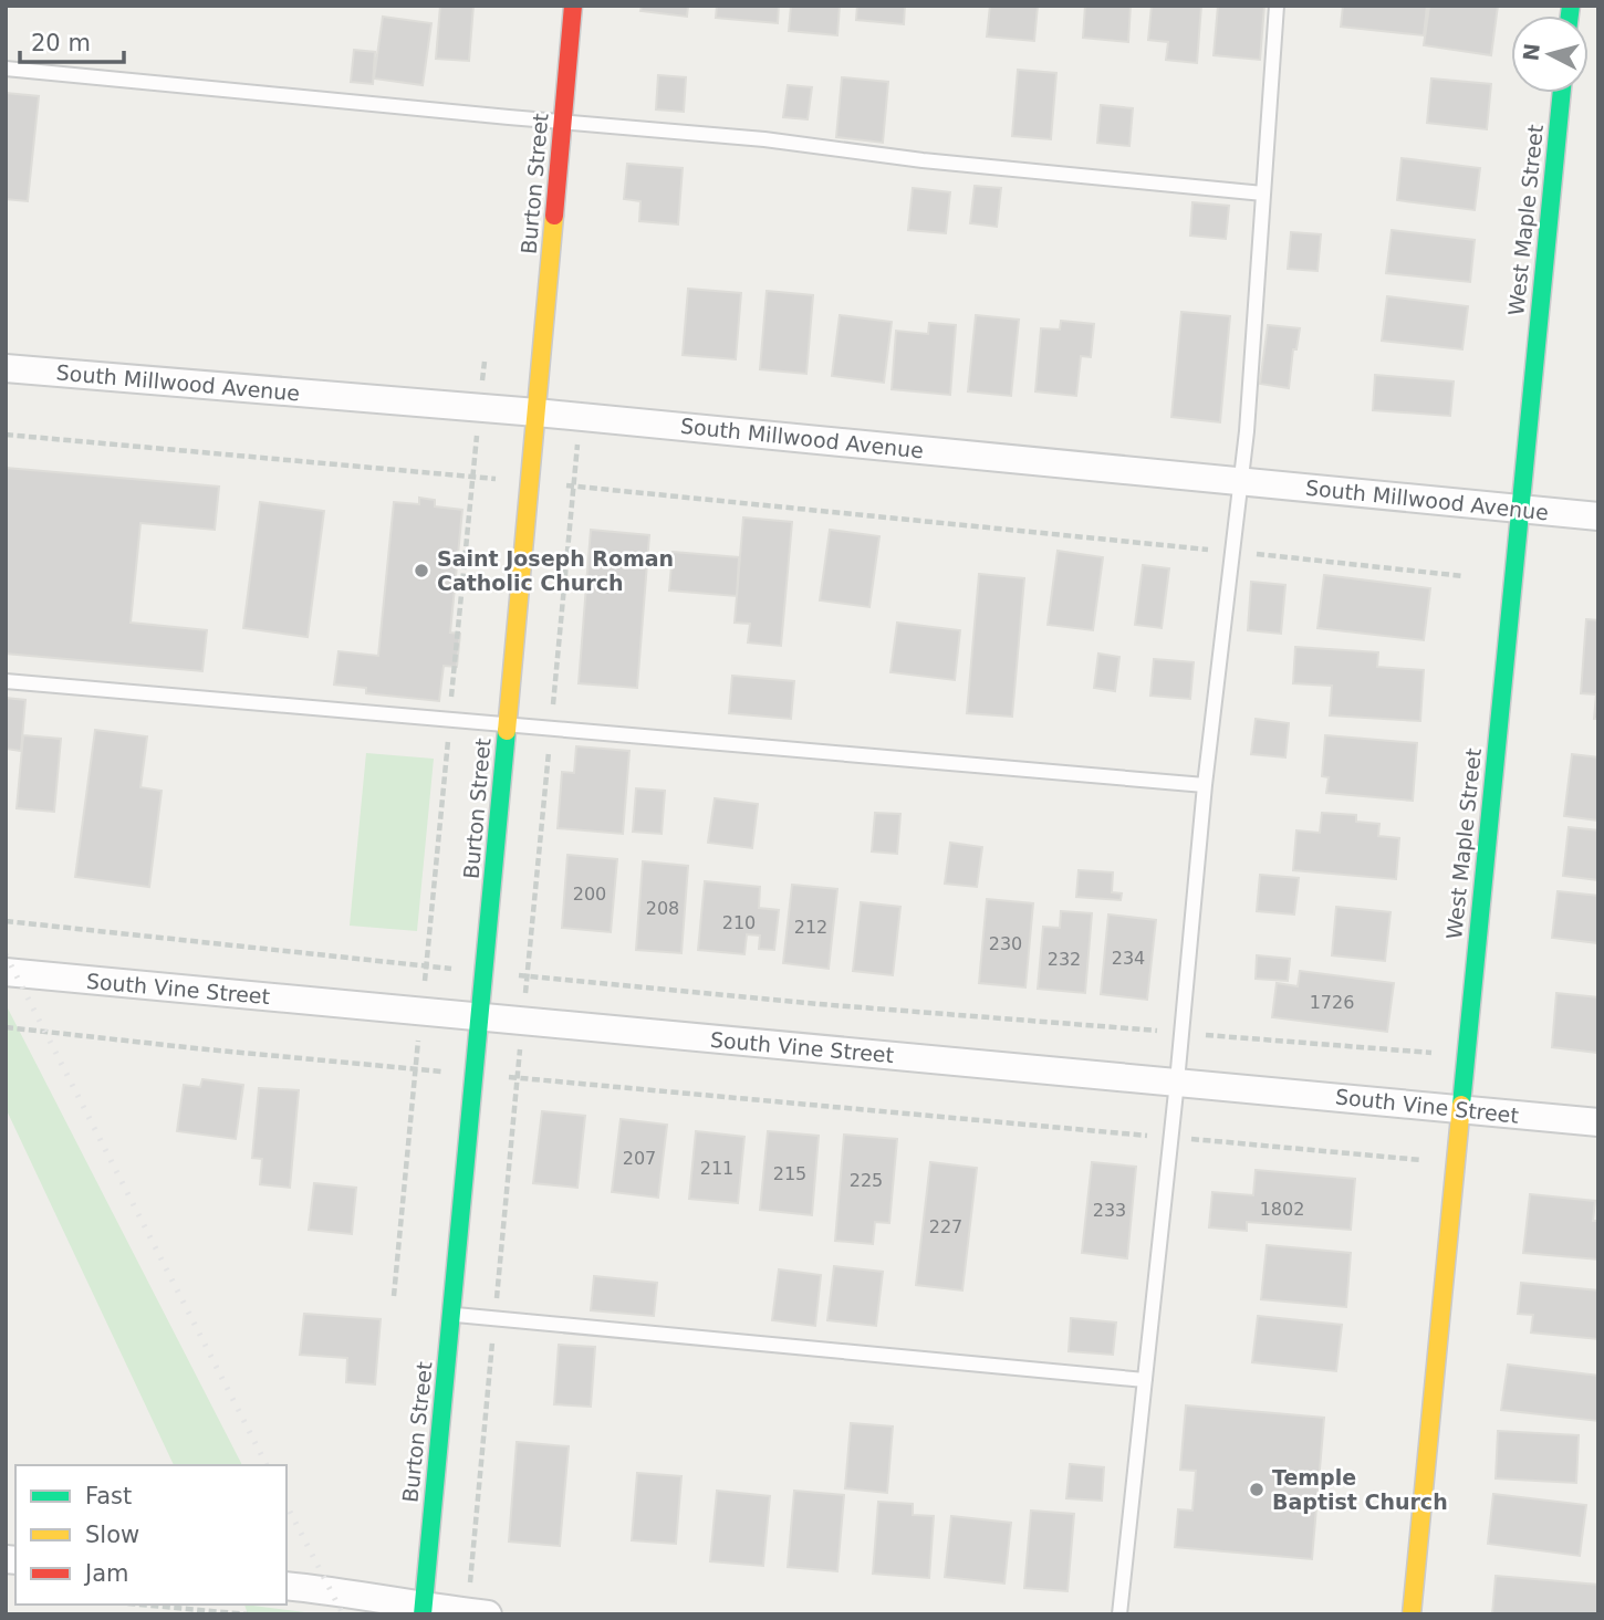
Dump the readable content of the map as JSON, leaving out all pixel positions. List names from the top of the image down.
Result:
{
  "streets": {
    "street": [
      "Burton Street",
      "West Maple Street",
      "South Millwood Avenue",
      "South Vine Street"
    ]
  },
  "crossings": [
    ["Burton Street", "South Millwood Avenue"],
    ["Burton Street", "South Vine Street"],
    ["West Maple Street", "South Millwood Avenue"],
    ["West Maple Street", "South Vine Street"]
  ],
  "places": ["Saint Joseph Roman Catholic Church", "Temple Baptist Church"],
  "house_numbers": [
    "200",
    "208",
    "210",
    "212",
    "230",
    "234",
    "232",
    "1726",
    "207",
    "211",
    "215",
    "225",
    "1802",
    "233",
    "227"
  ],
  "legend": ["Fast", "Slow", "Jam"],
  "scale_bar": "20 m",
  "north": "left"
}
